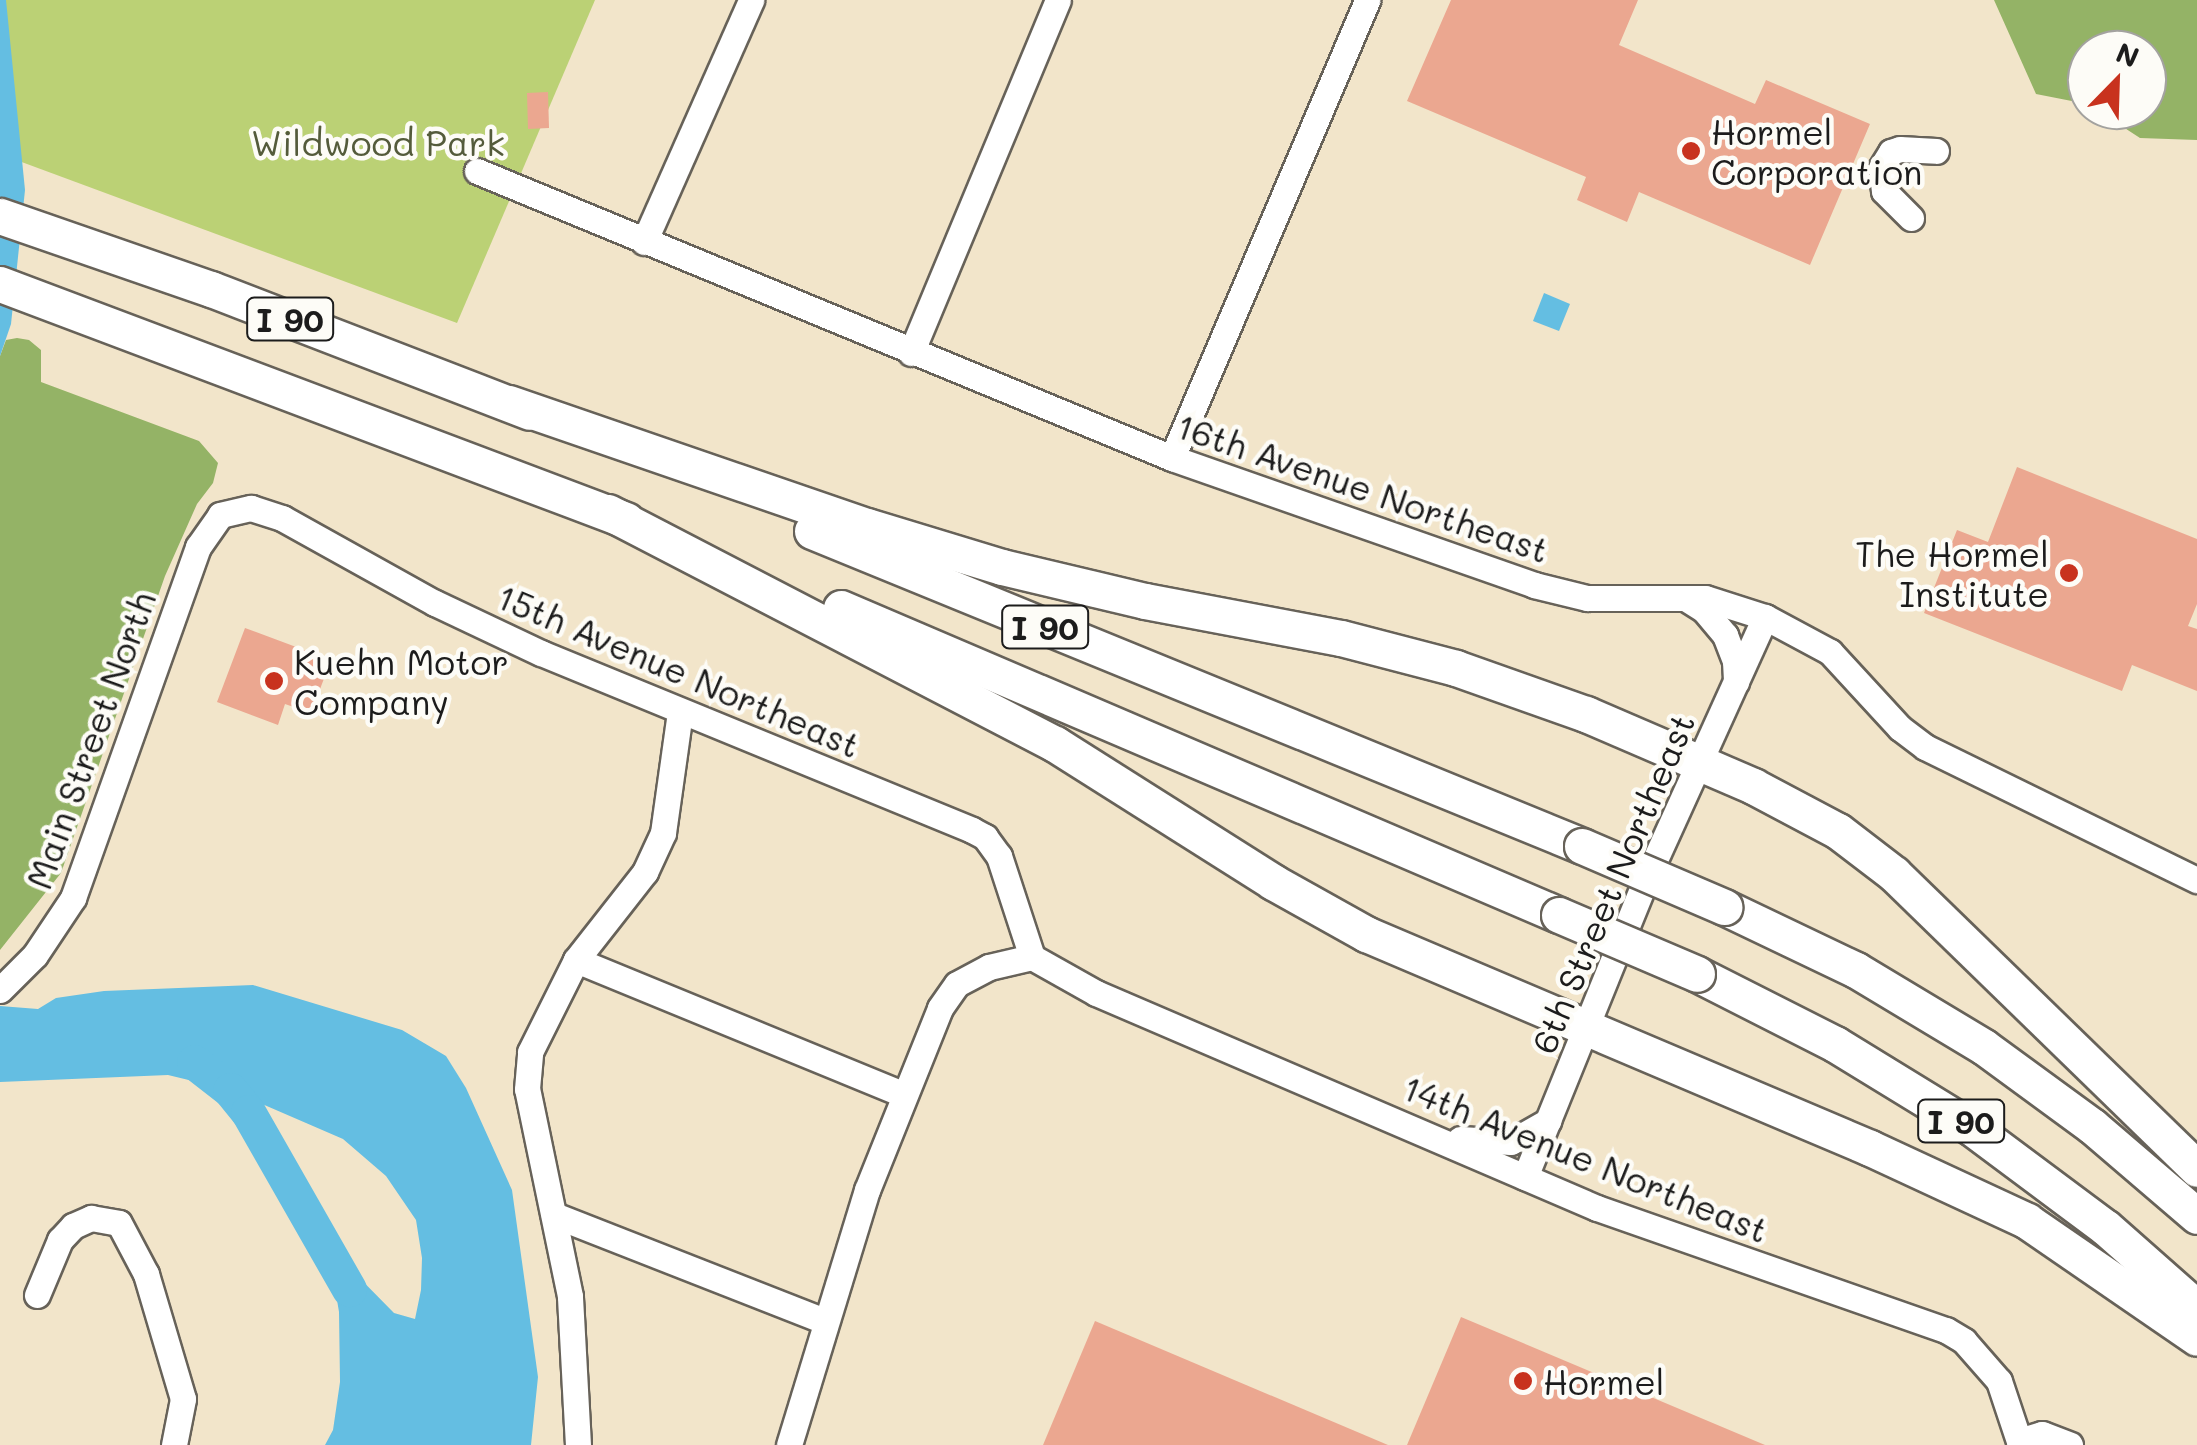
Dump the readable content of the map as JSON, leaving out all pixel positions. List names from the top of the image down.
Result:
{
  "streets": {
    "highway": ["I 90"],
    "street": [
      "16th Avenue Northeast",
      "15th Avenue Northeast",
      "Main Street North",
      "6th Street Northeast",
      "14th Avenue Northeast"
    ]
  },
  "crossings": [
    ["16th Avenue Northeast", "6th Street Northeast"],
    ["15th Avenue Northeast", "Main Street North"],
    ["15th Avenue Northeast", "14th Avenue Northeast"],
    ["6th Street Northeast", "14th Avenue Northeast"]
  ],
  "parks": ["Wildwood Park"],
  "places": [
    "Hormel Corporation",
    "The Hormel Institute",
    "Kuehn Motor Company",
    "Hormel"
  ],
  "north": "top right"
}
